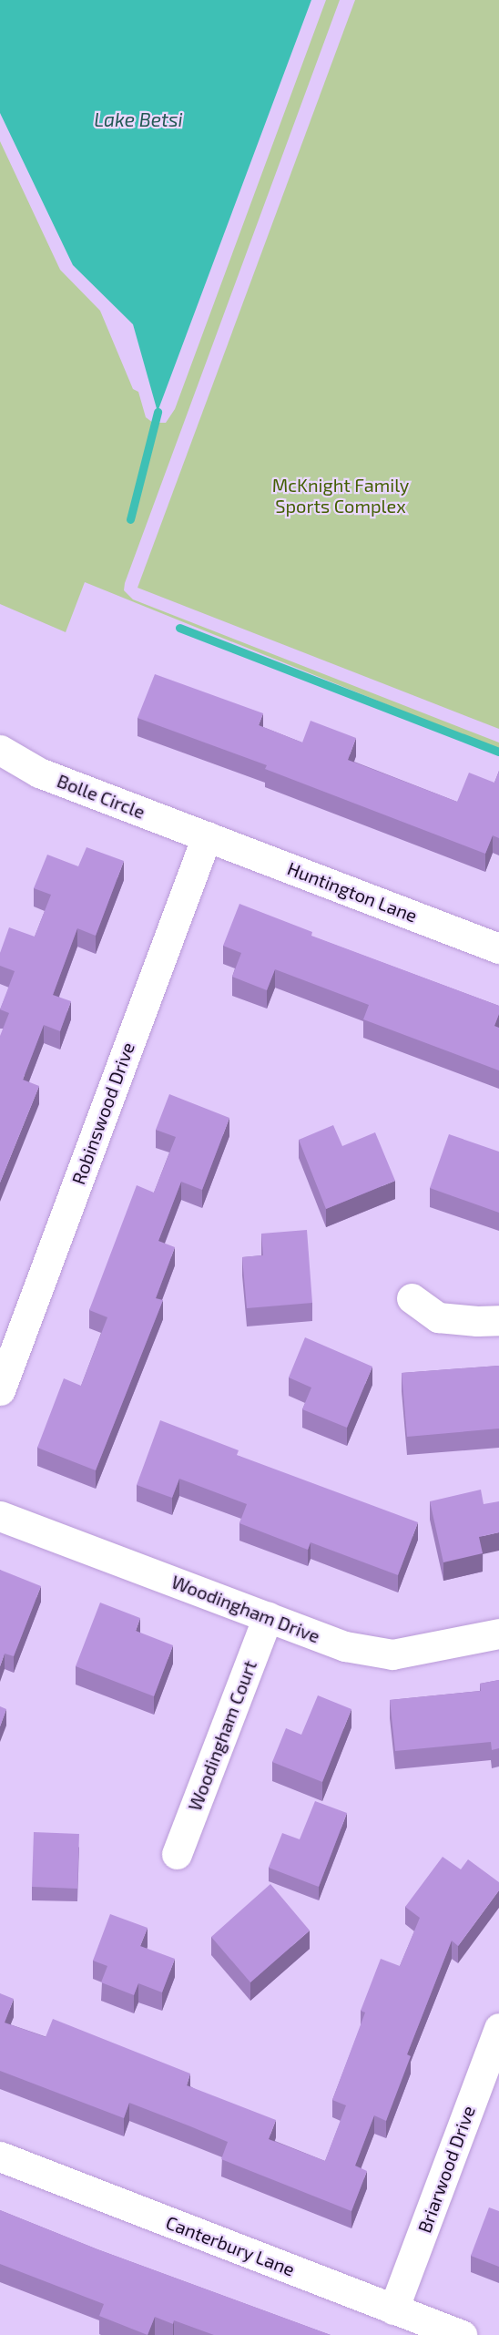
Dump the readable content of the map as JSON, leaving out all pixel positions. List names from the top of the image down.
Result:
{
  "streets": {
    "street": [
      "Bolle Circle",
      "Huntington Lane",
      "Robinswood Drive",
      "Woodingham Drive",
      "Woodingham Court",
      "Briarwood Drive",
      "Canterbury Lane"
    ]
  },
  "crossings": [
    ["Bolle Circle", "Huntington Lane"],
    ["Bolle Circle", "Robinswood Drive"],
    ["Huntington Lane", "Robinswood Drive"],
    ["Woodingham Drive", "Woodingham Court"],
    ["Briarwood Drive", "Canterbury Lane"]
  ],
  "water": ["Lake Betsi"],
  "parks": ["McKnight Family Sports Complex"]
}
